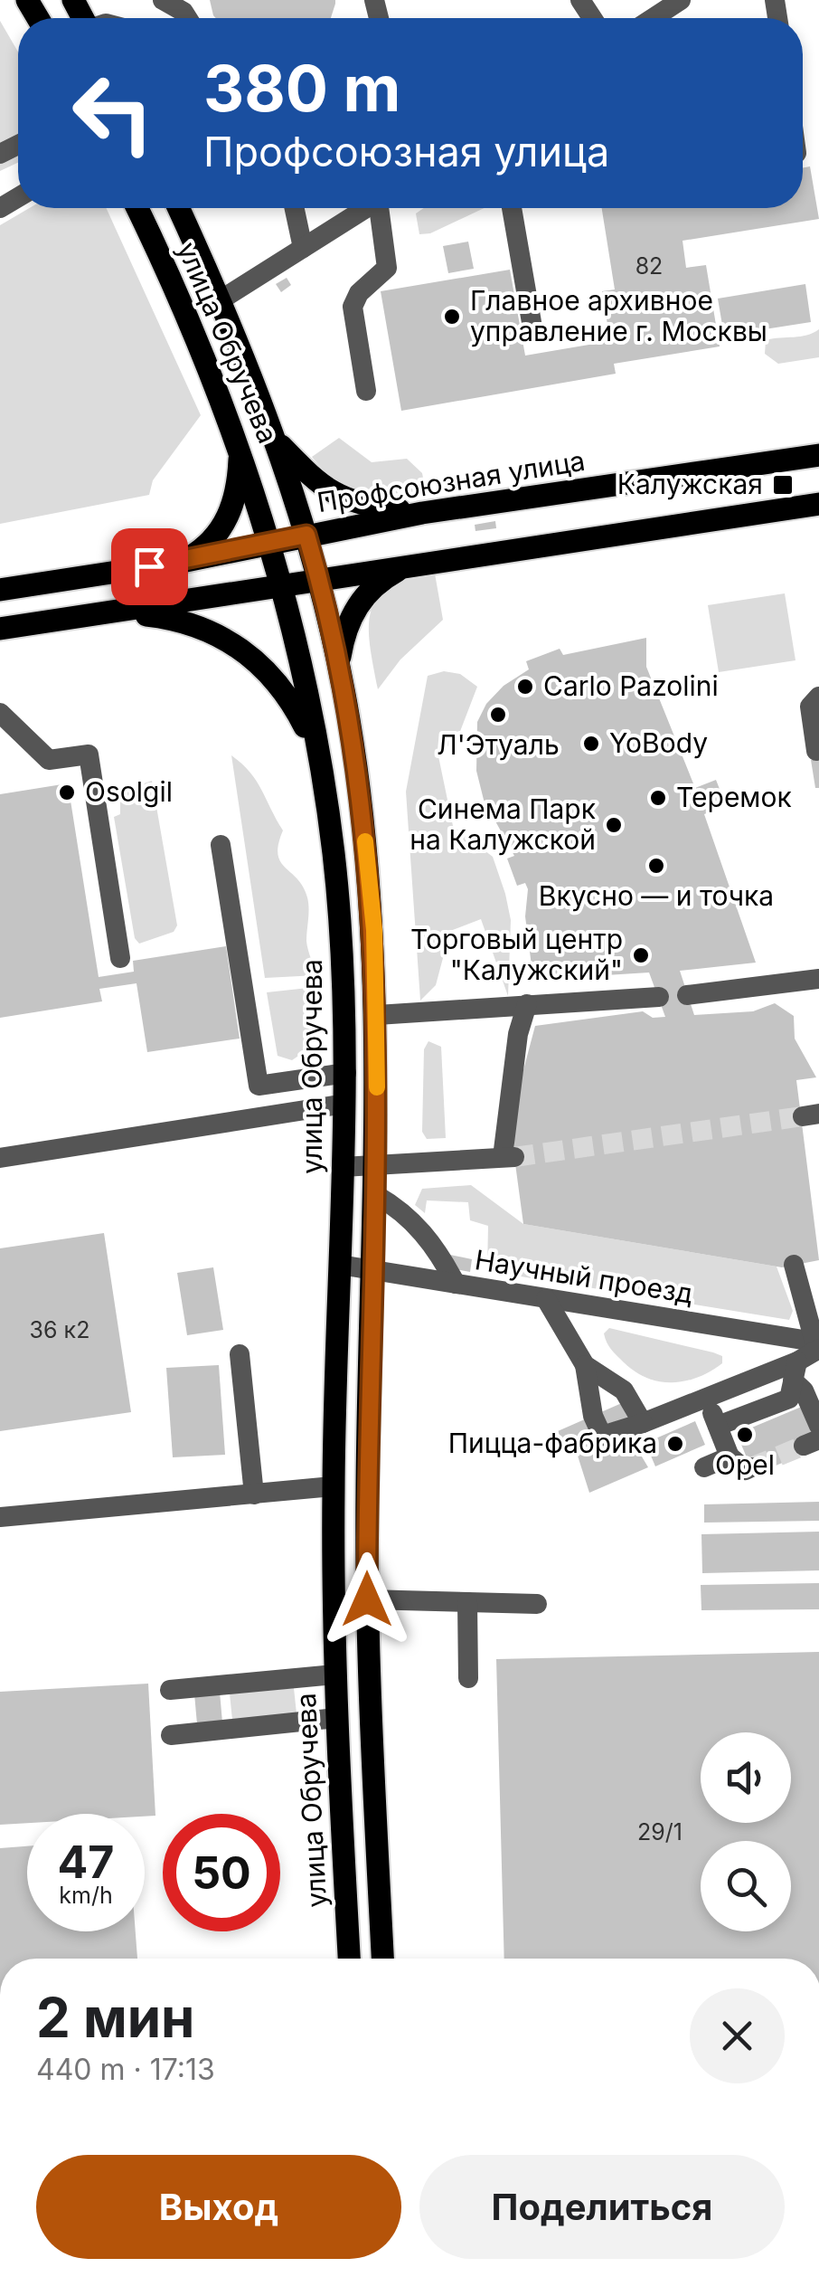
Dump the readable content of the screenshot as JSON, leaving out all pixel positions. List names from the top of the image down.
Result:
{
  "streets": {
    "main road": ["улица Обручева", "Профсоюзная улица"],
    "street": ["Научный проезд"]
  },
  "crossings": [
    ["улица Обручева", "Профсоюзная улица"],
    ["улица Обручева", "Научный проезд"]
  ],
  "places": {
    "other": [
      "Главное архивное управление г. Москвы",
      "Carlo Pazolini",
      "Л'Этуаль",
      "YoBody",
      "Osolgil",
      "Теремок",
      "Синема Парк на Калужской",
      "Вкусно — и точка",
      "Торговый центр \"Калужский\"",
      "Opel",
      "Пицца-фабрика"
    ],
    "transit": ["Калужская"]
  },
  "house_numbers": ["82", "36 к2", "29/1"],
  "page": {
    "turn": ["380 m", "Профсоюзная улица"],
    "speed": "47 km/h",
    "limit": "50",
    "heading": ["2 мин", "440 m · 17:13"],
    "buttons": ["Выход", "Поделиться"]
  }
}
